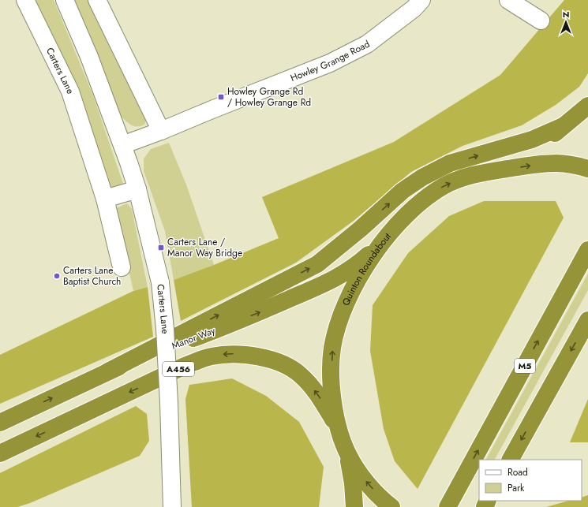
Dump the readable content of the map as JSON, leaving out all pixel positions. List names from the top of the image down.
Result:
{
  "streets": {
    "highway": [
      "Quinton Roundabout",
      "Manor Way",
      "M5",
      "A456"
    ],
    "street": ["Howley Grange Road", "Carters Lane"]
  },
  "crossings": [
    ["Howley Grange Road", "Carters Lane"],
    ["Quinton Roundabout", "Manor Way"],
    ["Quinton Roundabout", "A456"]
  ],
  "places": {
    "transit": ["Howley Grange Rd / Howley Grange Rd", "Carters Lane / Manor Way Bridge"],
    "other": ["Carters Lane Baptist Church"]
  },
  "legend": ["Road", "Park"],
  "north": "top"
}
